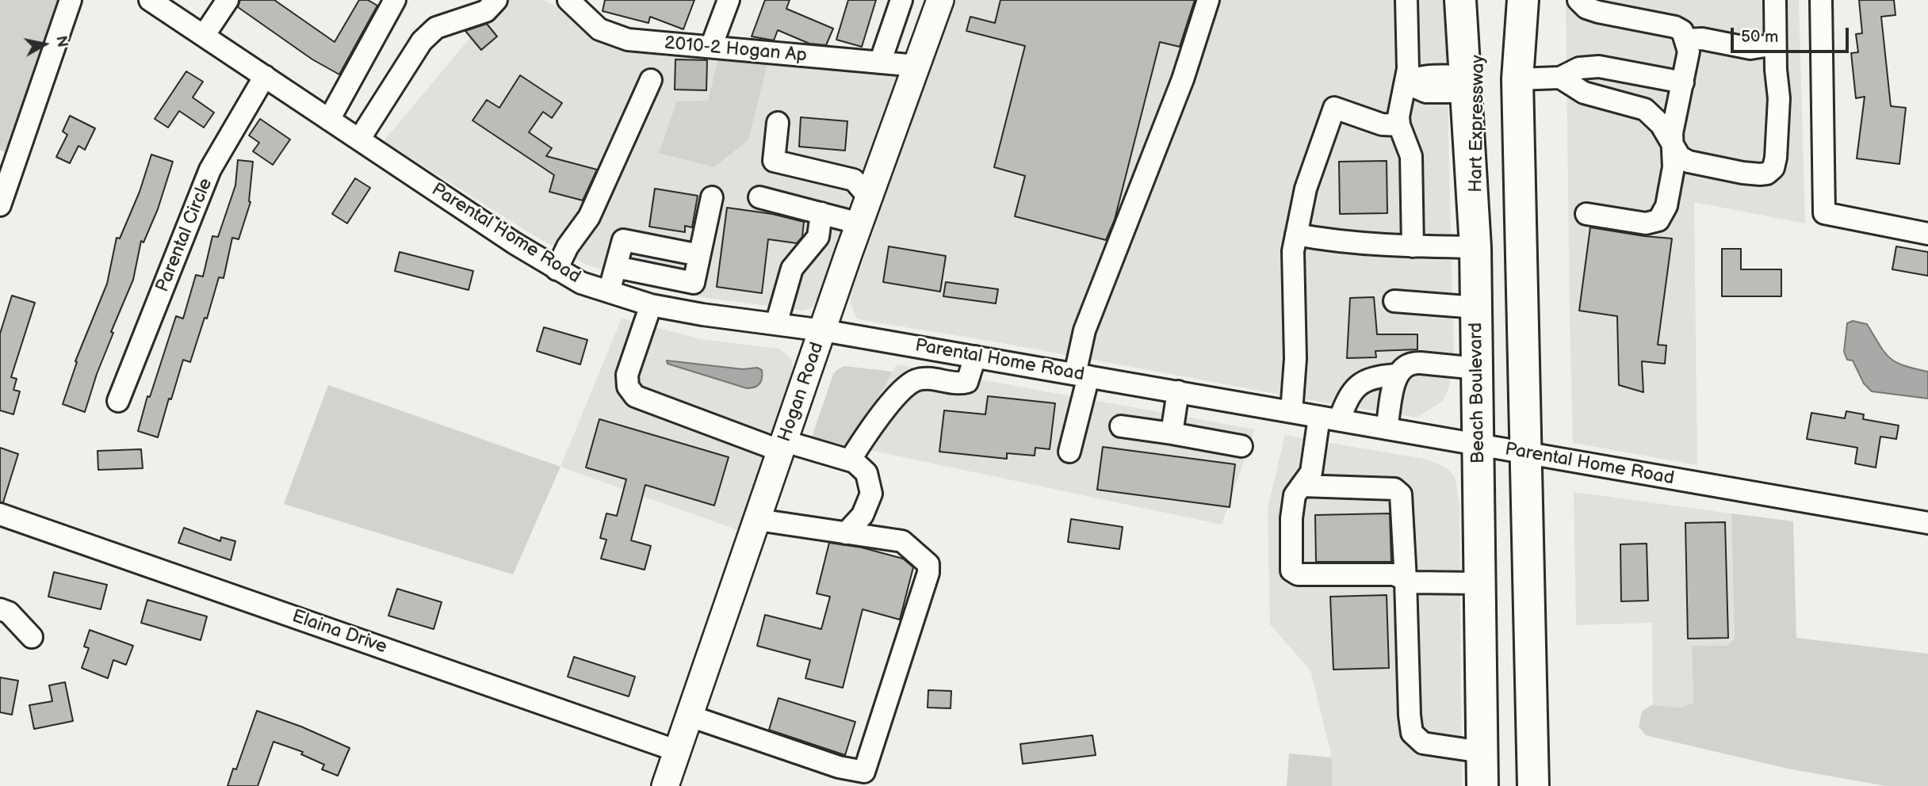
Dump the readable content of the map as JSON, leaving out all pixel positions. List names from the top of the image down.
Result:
{
  "streets": {
    "highway": ["Hart Expressway", "Beach Boulevard"],
    "main road": ["Hogan Road"],
    "street": [
      "2010-2 Hogan Ap",
      "Parental Home Road",
      "Parental Circle",
      "Elaina Drive"
    ]
  },
  "crossings": [
    ["2010-2 Hogan Ap", "Hogan Road"],
    ["Hart Expressway", "Beach Boulevard"],
    ["Parental Home Road", "Parental Circle"],
    ["Parental Home Road", "Hogan Road"],
    ["Parental Home Road", "Beach Boulevard"],
    ["Hogan Road", "Elaina Drive"]
  ],
  "scale_bar": "50 m",
  "north": "right"
}
